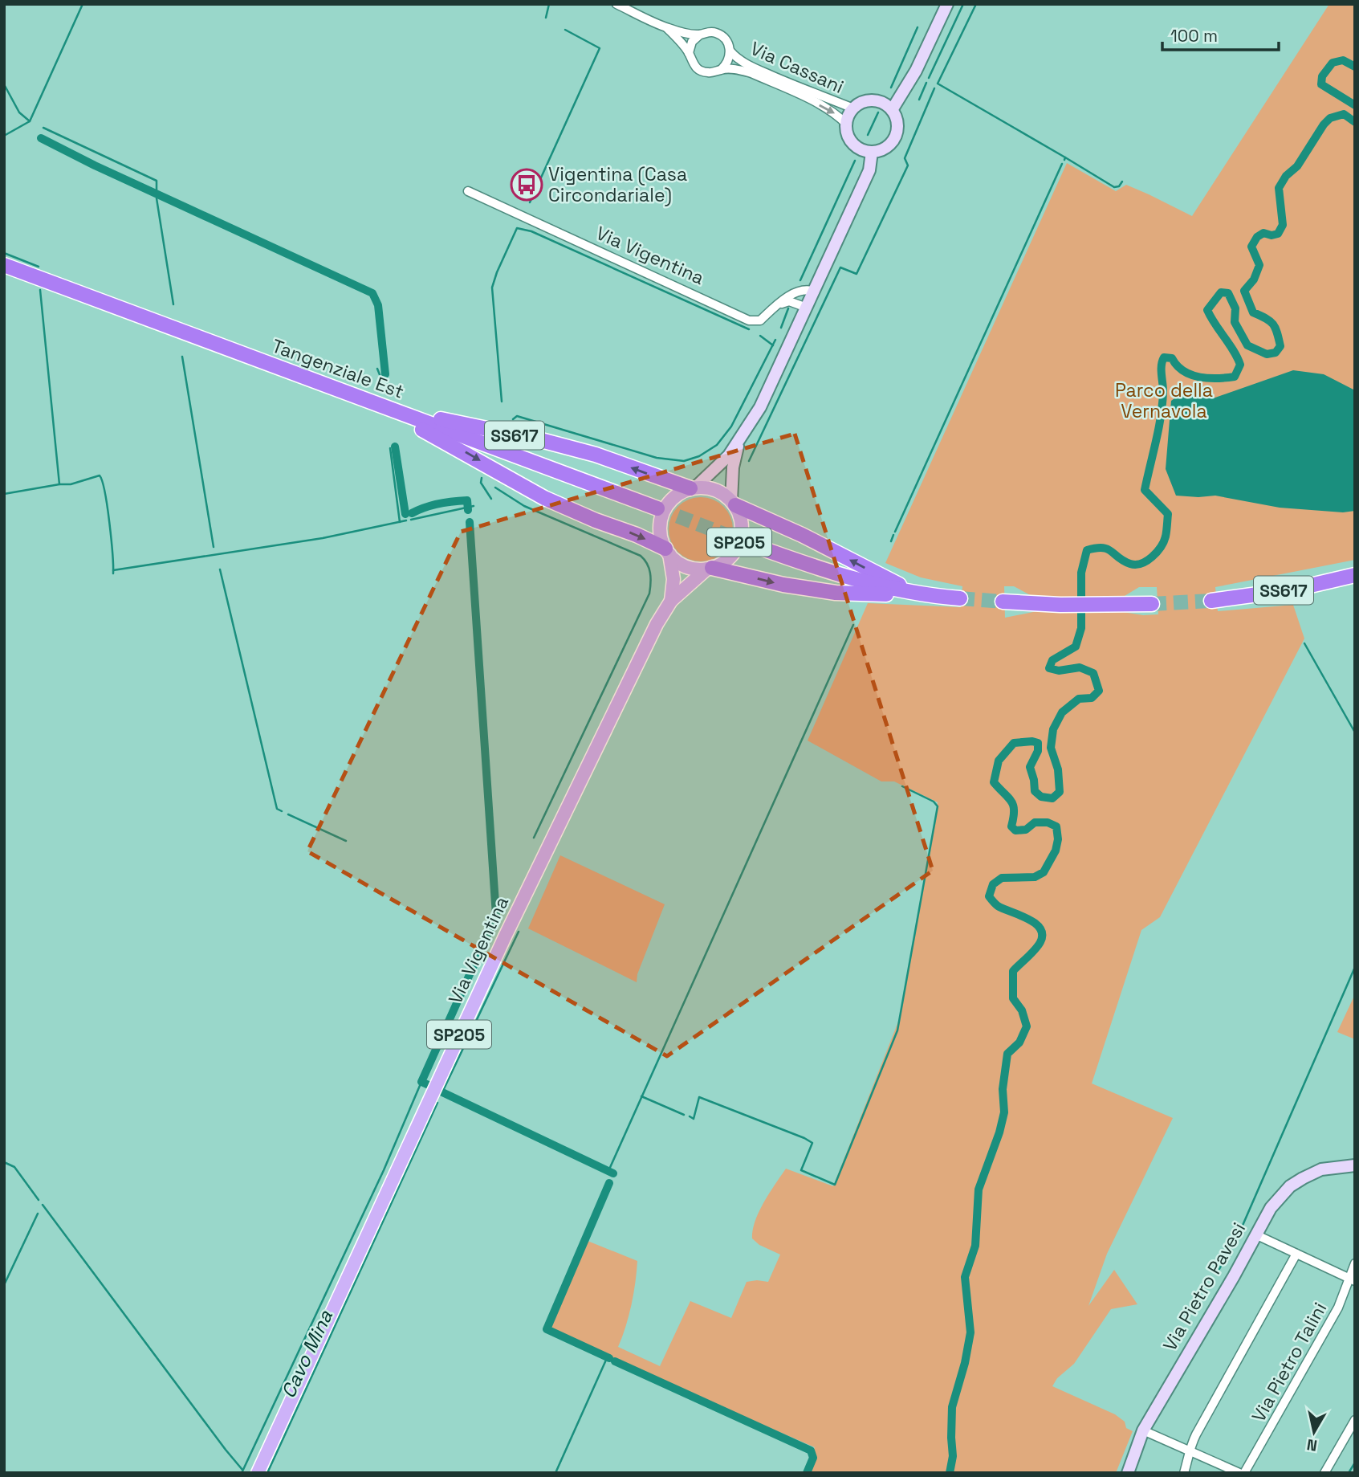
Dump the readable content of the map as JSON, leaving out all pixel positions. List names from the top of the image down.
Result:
{
  "streets": {
    "highway": ["Tangenziale Est", "SS617"],
    "main road": ["Via Vigentina", "SP205"],
    "street": ["Via Cassani", "Via Pietro Pavesi", "Via Pietro Talini"]
  },
  "crossings": [
    ["Via Cassani", "Via Vigentina"],
    ["Via Vigentina", "SS617"],
    ["Via Vigentina", "SP205"],
    ["Tangenziale Est", "SS617"],
    ["SS617", "SP205"]
  ],
  "water": ["Cavo Mina"],
  "parks": ["Parco della Vernavola"],
  "places": {
    "bus stop": ["Vigentina (Casa Circondariale)"]
  },
  "scale_bar": "100 m",
  "north": "bottom"
}
